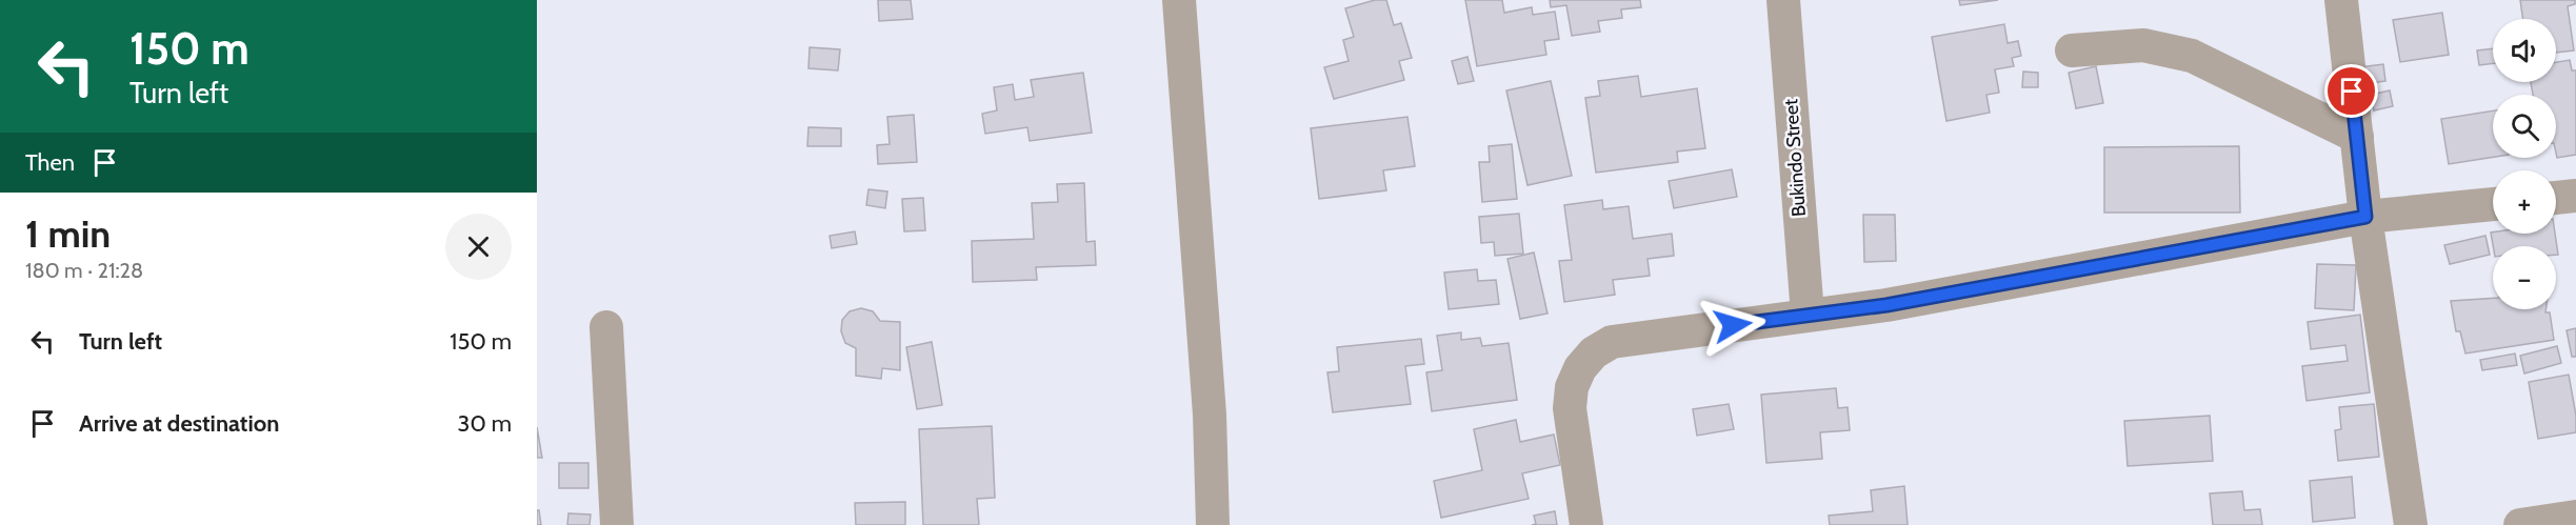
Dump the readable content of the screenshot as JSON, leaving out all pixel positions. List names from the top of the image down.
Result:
{
  "streets": {
    "street": ["Bukindo Street"]
  },
  "page": {
    "turn": ["150 m", "Turn left"],
    "map_buttons": ["+", "−"],
    "then": "Then",
    "heading": ["1 min", "180 m · 21:28"],
    "list": [
      {
        "name": "Turn left",
        "value": "150 m"
      },
      {
        "name": "Arrive at destination",
        "value": "30 m"
      }
    ]
  }
}
